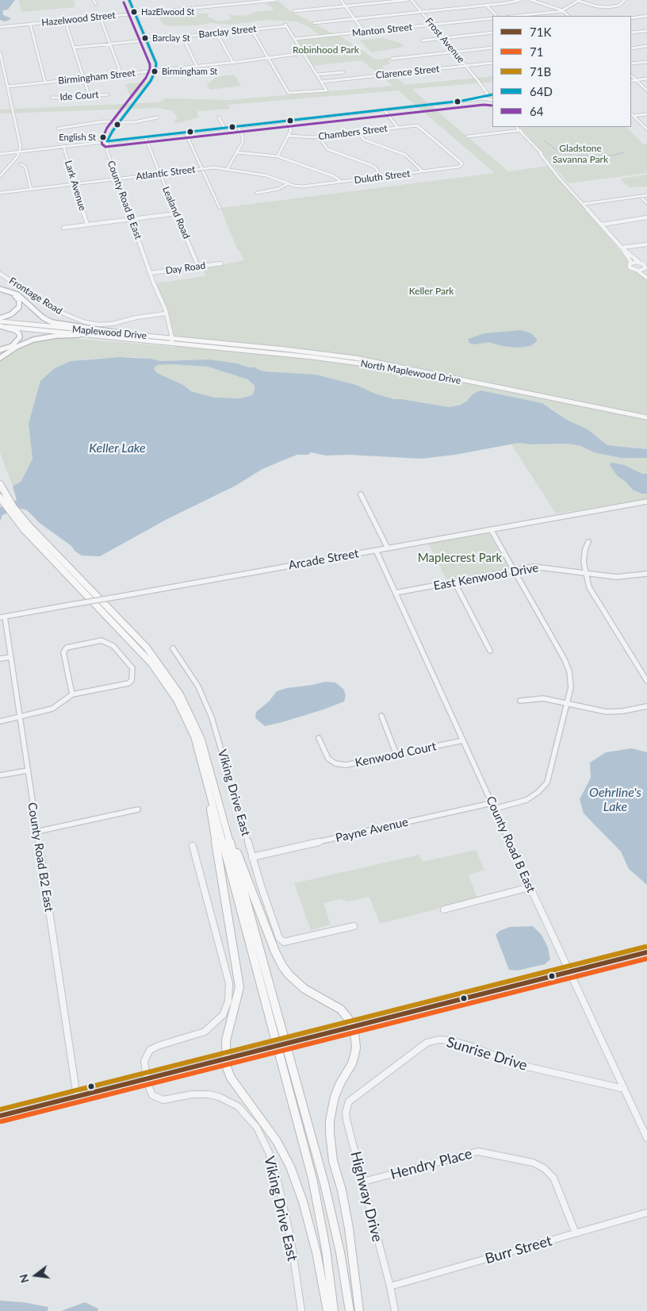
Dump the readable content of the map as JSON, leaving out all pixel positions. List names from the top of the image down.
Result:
{
  "streets": {
    "main road": ["Maplewood Drive", "North Maplewood Drive"],
    "street": [
      "Hazelwood Street",
      "Manton Street",
      "Barclay Street",
      "Frost Avenue",
      "Clarence Street",
      "Birmingham Street",
      "Ide Court",
      "Chambers Street",
      "Atlantic Street",
      "Duluth Street",
      "Lark Avenue",
      "County Road B East",
      "Lealand Road",
      "Day Road",
      "Frontage Road",
      "Arcade Street",
      "East Kenwood Drive",
      "Kenwood Court",
      "Viking Drive East",
      "Payne Avenue",
      "County Road B2 East",
      "Sunrise Drive",
      "Hendry Place",
      "Highway Drive",
      "Burr Street"
    ]
  },
  "crossings": [
    ["Manton Street", "Barclay Street"],
    ["Manton Street", "Frost Avenue"],
    ["Frost Avenue", "Clarence Street"],
    ["Chambers Street", "Duluth Street"],
    ["Atlantic Street", "Duluth Street"],
    ["Atlantic Street", "Lark Avenue"],
    ["Atlantic Street", "County Road B East"],
    ["Atlantic Street", "Lealand Road"],
    ["County Road B East", "Day Road"],
    ["County Road B East", "Frontage Road"],
    ["County Road B East", "Maplewood Drive"],
    ["County Road B East", "North Maplewood Drive"],
    ["County Road B East", "Arcade Street"],
    ["County Road B East", "East Kenwood Drive"],
    ["County Road B East", "Kenwood Court"],
    ["County Road B East", "Payne Avenue"],
    ["County Road B East", "Sunrise Drive"],
    ["Lealand Road", "Day Road"],
    ["Maplewood Drive", "North Maplewood Drive"],
    ["Arcade Street", "Payne Avenue"],
    ["Arcade Street", "County Road B2 East"],
    ["East Kenwood Drive", "Payne Avenue"],
    ["Viking Drive East", "Payne Avenue"],
    ["Sunrise Drive", "Highway Drive"],
    ["Hendry Place", "Highway Drive"],
    ["Hendry Place", "Burr Street"],
    ["Highway Drive", "Burr Street"]
  ],
  "water": ["Keller Lake", "Oehrline's Lake"],
  "parks": [
    "Robinhood Park",
    "Gladstone Savanna Park",
    "Keller Park",
    "Maplecrest Park"
  ],
  "places": [
    "HazElwood St",
    "Barclay St",
    "Birmingham St",
    "English St"
  ],
  "lines": [
    "transit line 64D",
    "transit line 64",
    "transit line 71B",
    "transit line 71K",
    "transit line 71"
  ],
  "legend": [
    "71K",
    "71",
    "71B",
    "64D",
    "64"
  ],
  "north": "left"
}
